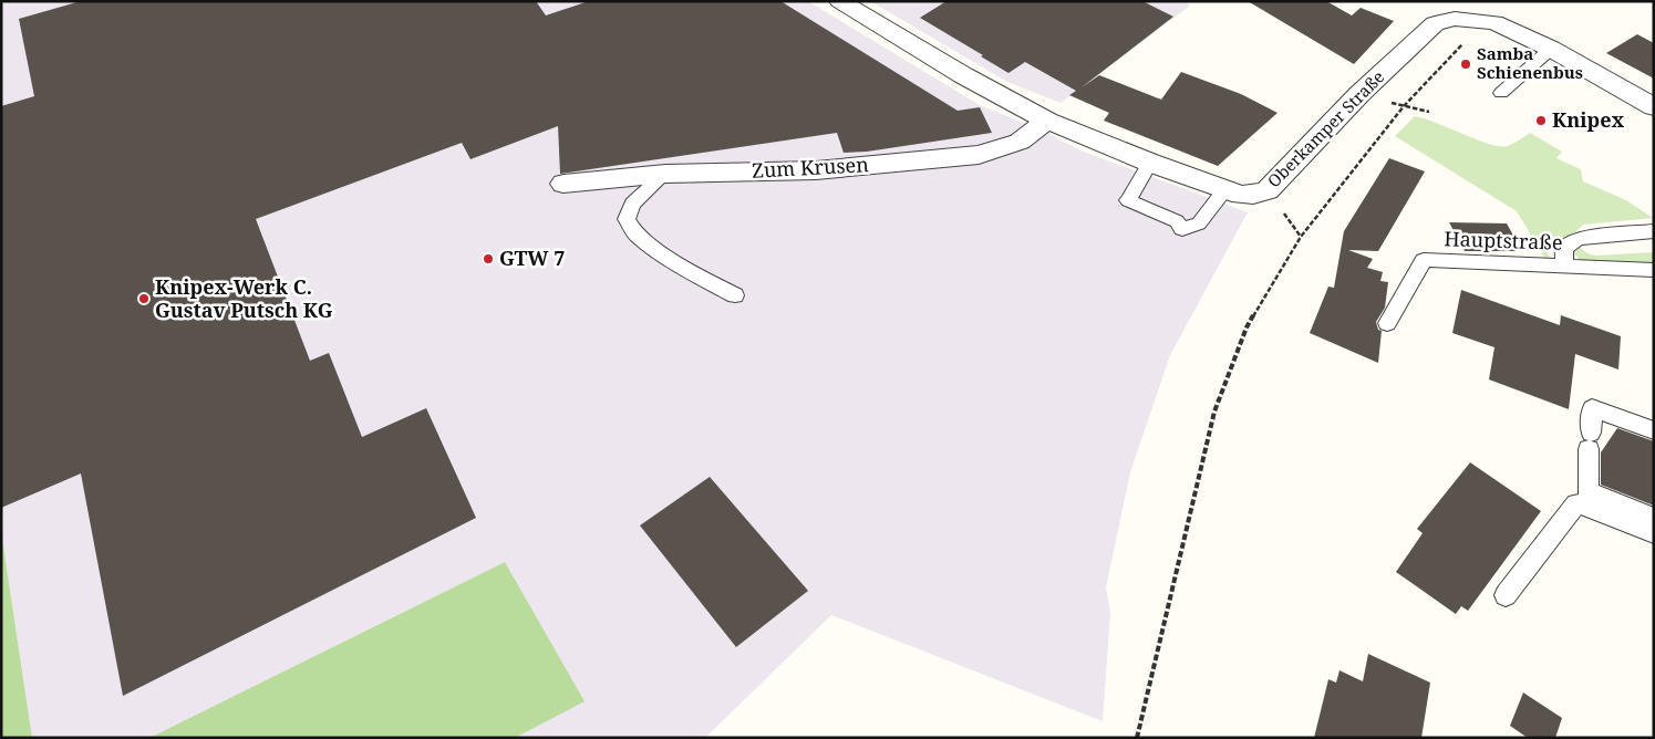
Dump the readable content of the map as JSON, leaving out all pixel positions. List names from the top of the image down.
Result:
{
  "streets": {
    "street": ["Oberkamper Straße", "Zum Krusen"],
    "lane": ["Hauptstraße"]
  },
  "crossings": [
    ["Oberkamper Straße", "Zum Krusen"]
  ],
  "places": [
    "Samba Schienenbus",
    "Knipex",
    "GTW 7",
    "Knipex-Werk C. Gustav Putsch KG"
  ]
}
